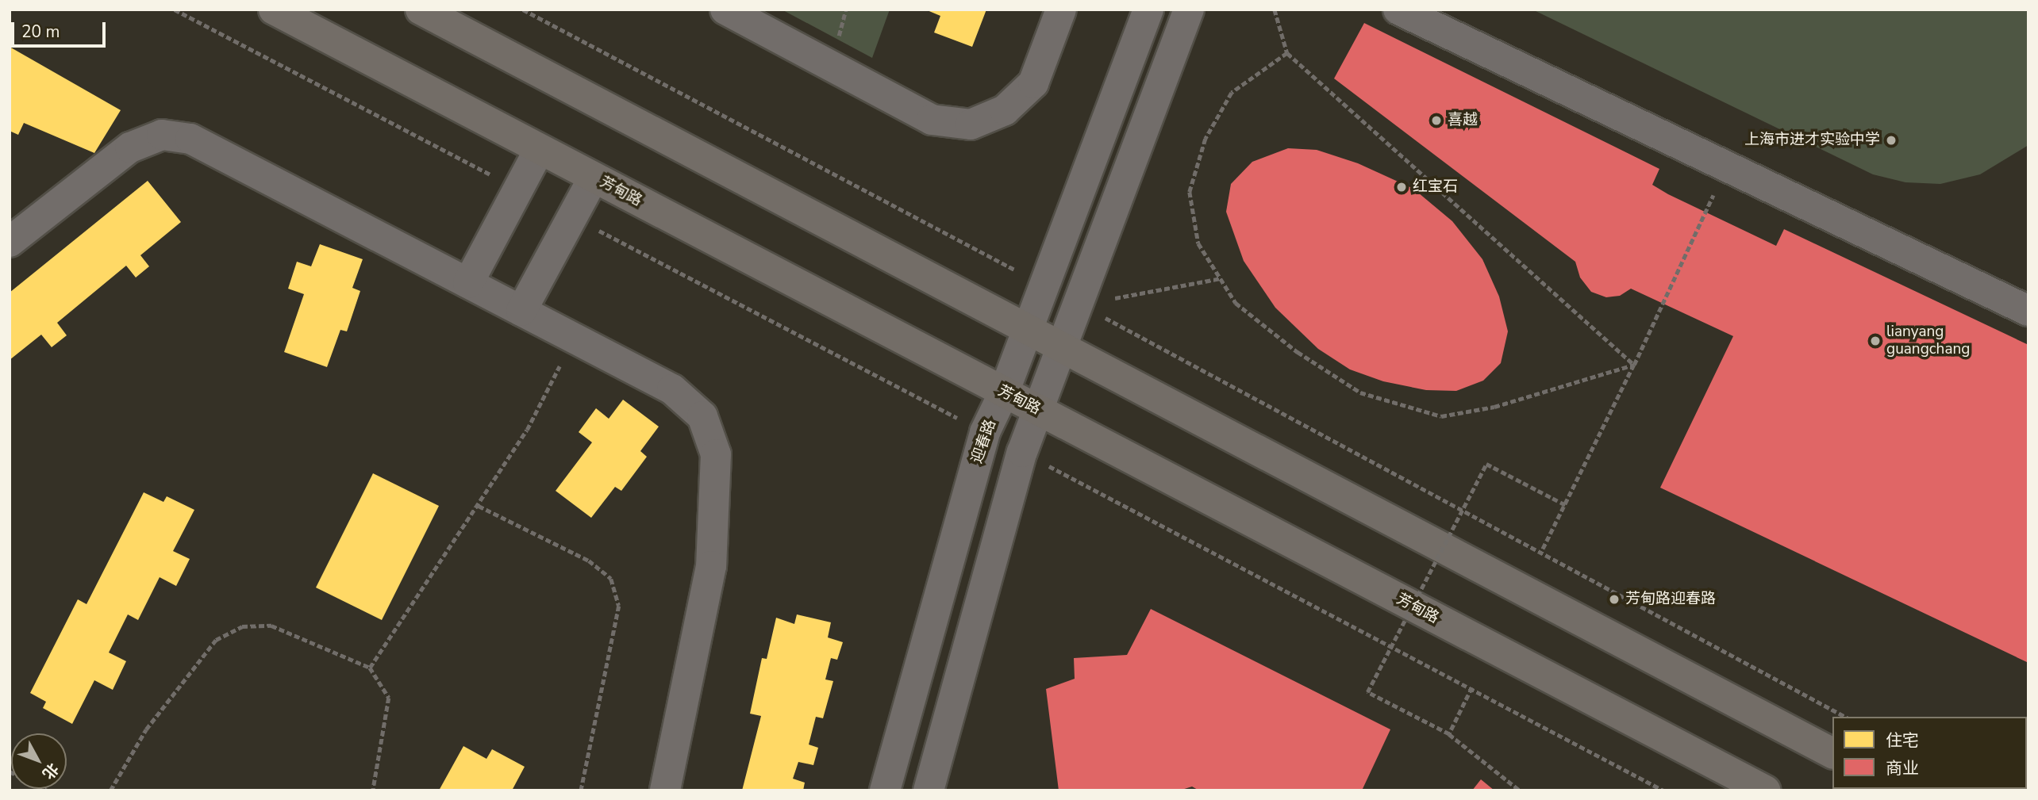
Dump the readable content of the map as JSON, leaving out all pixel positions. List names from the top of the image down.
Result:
{
  "streets": {
    "main road": ["芳甸路"],
    "street": ["迎春路"]
  },
  "crossings": [
    ["芳甸路", "迎春路"]
  ],
  "places": [
    "喜越",
    "上海市进才实验中学",
    "红宝石",
    "lianyang guangchang",
    "芳甸路迎春路"
  ],
  "legend": ["住宅", "商业"],
  "scale_bar": "20 m",
  "north": "bottom right"
}
